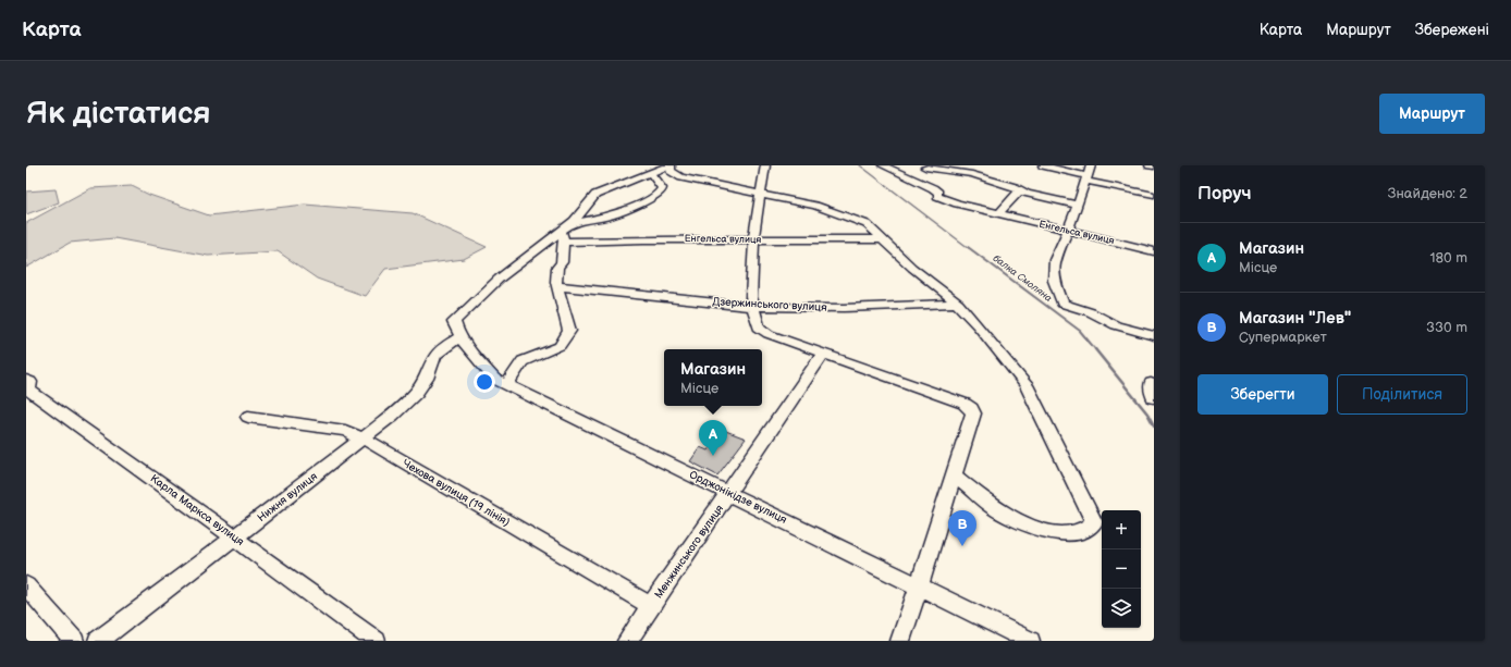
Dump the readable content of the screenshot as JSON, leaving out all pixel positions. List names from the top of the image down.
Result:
{
  "streets": {
    "street": [
      "Енгельса вулиця",
      "Дзержинського вулиця",
      "Чехова вулиця (19 лiнiя)",
      "Нижня вулиця",
      "Орджонікідзе вулиця",
      "Карла Маркса вулиця",
      "Менжинського вулиця"
    ]
  },
  "crossings": [
    ["Чехова вулиця (19 лiнiя)", "Нижня вулиця"],
    ["Чехова вулиця (19 лiнiя)", "Менжинського вулиця"],
    ["Нижня вулиця", "Орджонікідзе вулиця"],
    ["Нижня вулиця", "Карла Маркса вулиця"],
    ["Орджонікідзе вулиця", "Менжинського вулиця"]
  ],
  "water": ["балка Смоляна"],
  "page": {
    "header": "Карта",
    "nav": ["Карта", "Маршрут", "Збережені"],
    "buttons": [
      "Маршрут",
      ["Зберегти", "Поділитися"]
    ],
    "title": "Як дістатися",
    "heading": ["Поруч", "Знайдено: 2"],
    "list": [
      {
        "mark": "A",
        "name": "Магазин",
        "note": "Місце",
        "value": "180 m"
      },
      {
        "mark": "B",
        "name": "Магазин \"Лев\"",
        "note": "Супермаркет",
        "value": "330 m"
      }
    ],
    "popup": ["Магазин", "Місце"],
    "pins": ["A", "B"],
    "map_buttons": ["+", "−"]
  }
}
